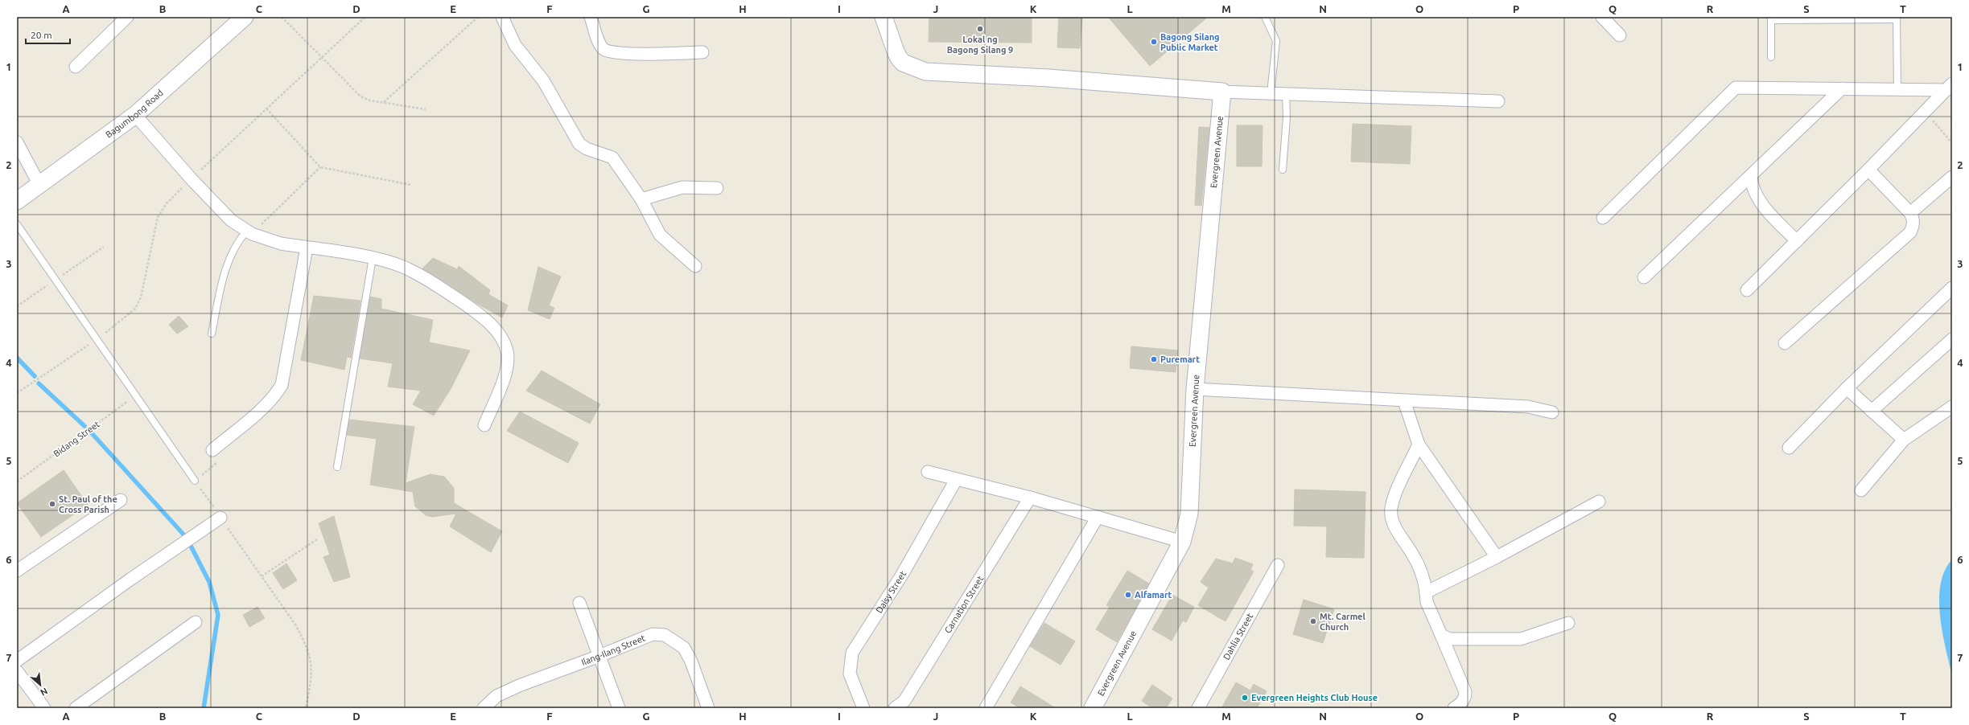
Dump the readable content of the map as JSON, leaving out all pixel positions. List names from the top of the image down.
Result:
{
  "streets": {
    "street": [
      "Bagumbong Road",
      "Evergreen Avenue",
      "Daisy Street",
      "Carnation Street",
      "Dahlia Street",
      "Ilang-Ilang Street"
    ],
    "path": ["Bidang Street"]
  },
  "places": [
    "Lokal ng Bagong Silang 9",
    "Bagong Silang Public Market",
    "Puremart",
    "St. Paul of the Cross Parish",
    "Alfamart",
    "Mt. Carmel Church",
    "Evergreen Heights Club House"
  ],
  "scale_bar": "20 m",
  "north": "bottom right",
  "grid": {
    "columns": [
      "A",
      "B",
      "C",
      "D",
      "E",
      "F",
      "G",
      "H",
      "I",
      "J",
      "K",
      "L",
      "M",
      "N",
      "O",
      "P",
      "Q",
      "R",
      "S",
      "T"
    ],
    "rows": [
      "1",
      "2",
      "3",
      "4",
      "5",
      "6",
      "7"
    ]
  }
}
